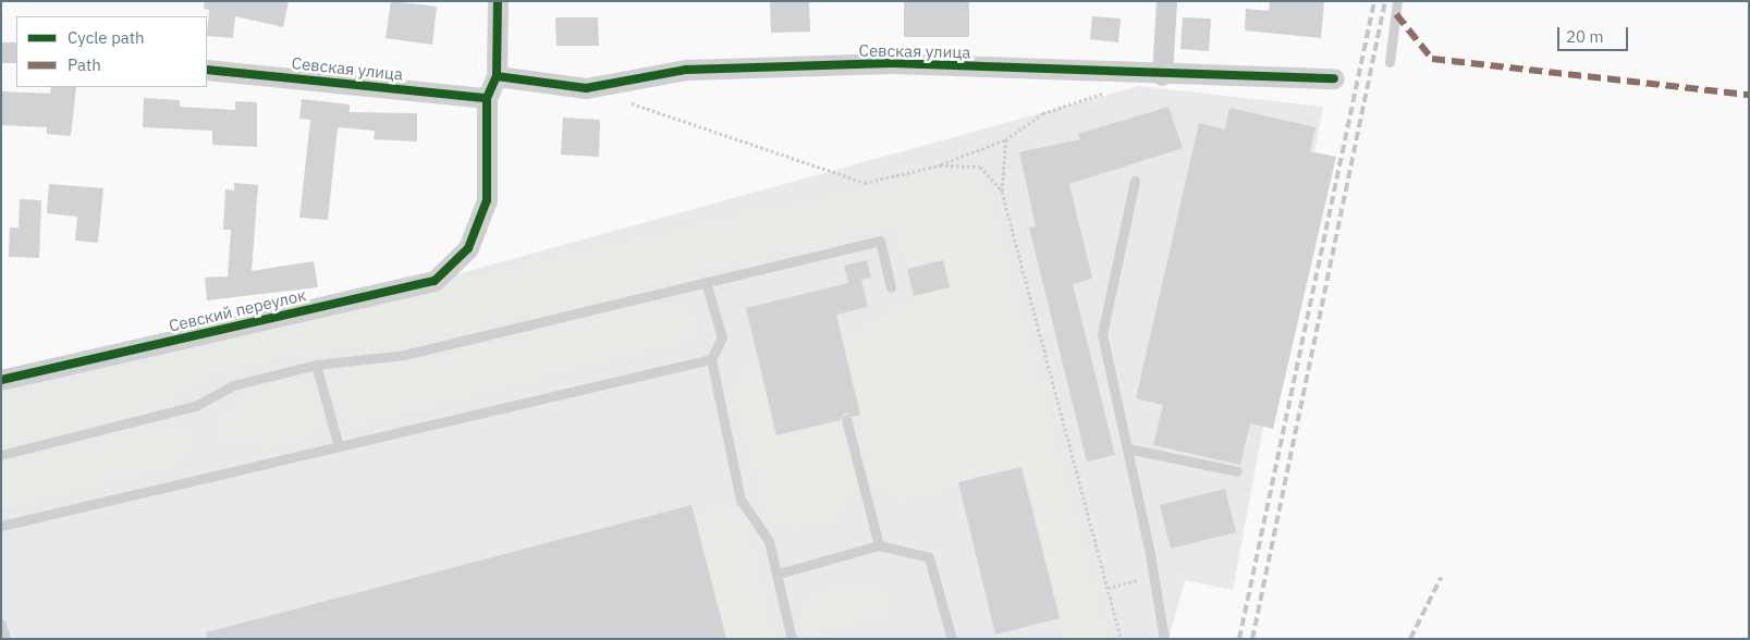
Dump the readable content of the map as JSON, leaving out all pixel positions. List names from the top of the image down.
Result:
{
  "streets": {
    "street": ["Севская улица", "Севский переулок"]
  },
  "crossings": [
    ["Севская улица", "Севский переулок"]
  ],
  "legend": ["Cycle path", "Path"],
  "scale_bar": "20 m"
}
